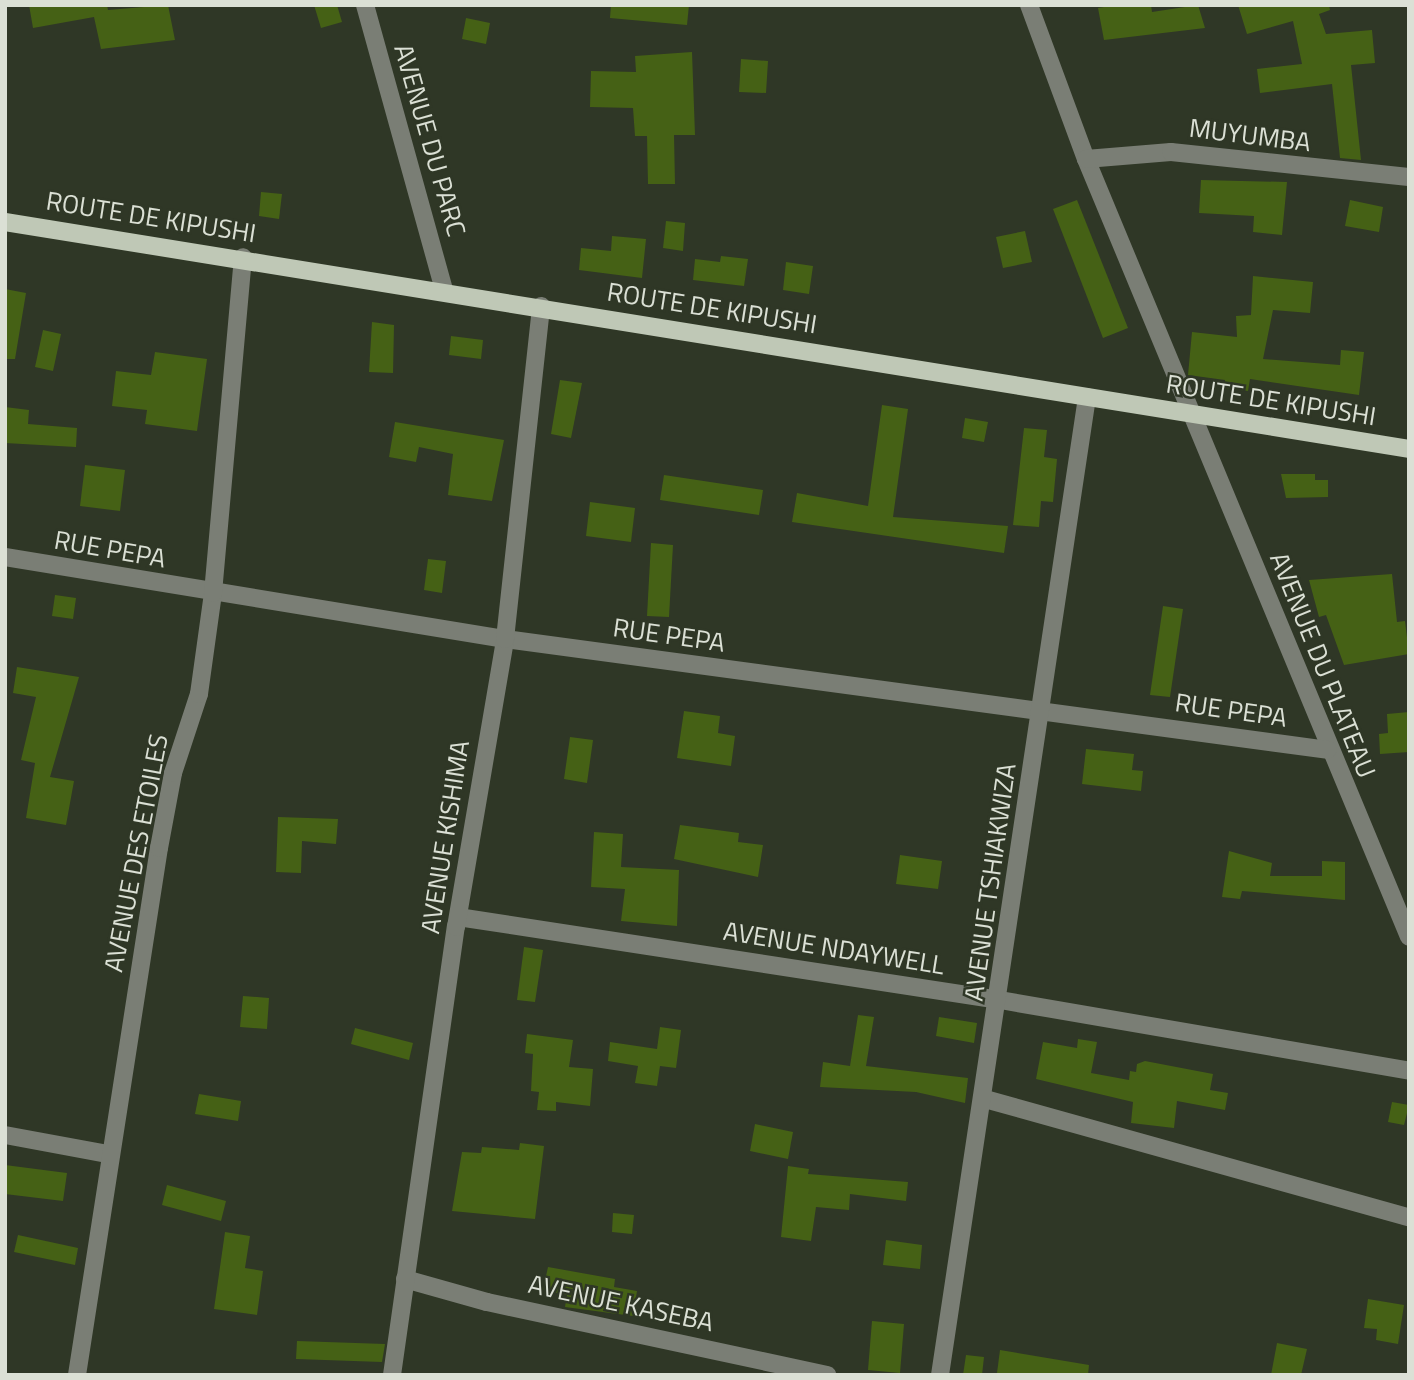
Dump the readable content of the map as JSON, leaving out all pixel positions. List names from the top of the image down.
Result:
{
  "streets": {
    "main road": ["ROUTE DE KIPUSHI"],
    "street": [
      "MUYUMBA",
      "AVENUE DU PARC",
      "RUE PEPA",
      "AVENUE DU PLATEAU",
      "AVENUE KISHIMA",
      "AVENUE DES ETOILES",
      "AVENUE TSHIAKWIZA",
      "AVENUE NDAYWELL",
      "AVENUE KASEBA"
    ]
  },
  "crossings": [
    ["MUYUMBA", "AVENUE DU PLATEAU"],
    ["AVENUE DU PARC", "ROUTE DE KIPUSHI"],
    ["ROUTE DE KIPUSHI", "AVENUE DU PLATEAU"],
    ["ROUTE DE KIPUSHI", "AVENUE KISHIMA"],
    ["ROUTE DE KIPUSHI", "AVENUE DES ETOILES"],
    ["ROUTE DE KIPUSHI", "AVENUE TSHIAKWIZA"],
    ["RUE PEPA", "AVENUE DU PLATEAU"],
    ["RUE PEPA", "AVENUE KISHIMA"],
    ["RUE PEPA", "AVENUE DES ETOILES"],
    ["RUE PEPA", "AVENUE TSHIAKWIZA"],
    ["AVENUE KISHIMA", "AVENUE NDAYWELL"],
    ["AVENUE KISHIMA", "AVENUE KASEBA"],
    ["AVENUE TSHIAKWIZA", "AVENUE NDAYWELL"]
  ]
}
